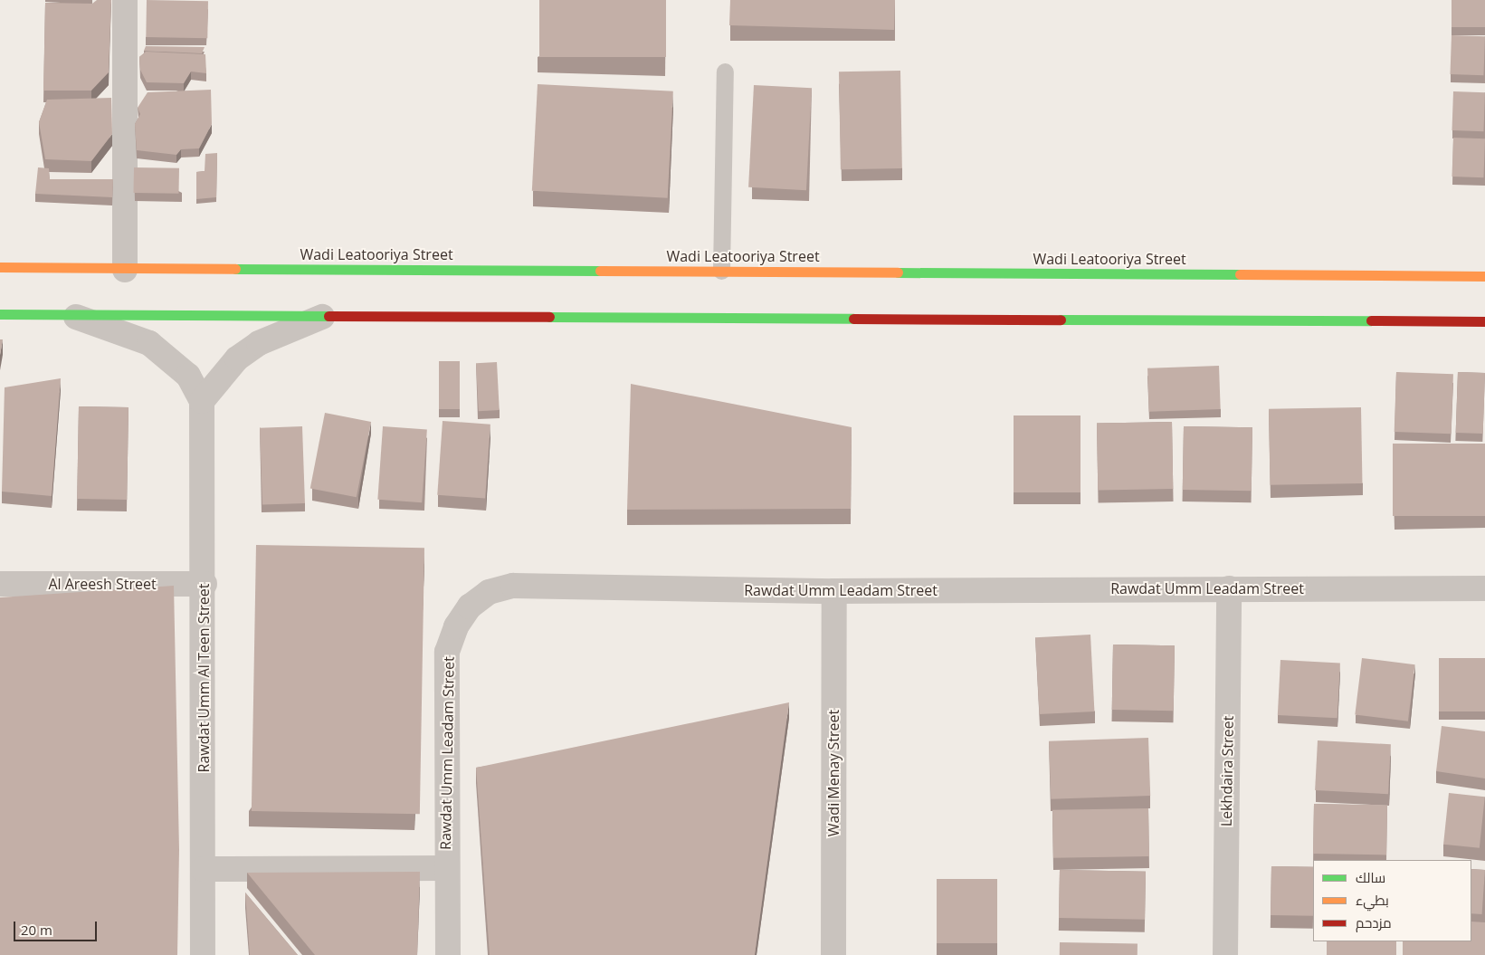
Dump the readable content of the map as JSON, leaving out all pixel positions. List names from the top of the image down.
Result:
{
  "streets": {
    "street": [
      "Wadi Leatooriya Street",
      "Al Areesh Street",
      "Rawdat Umm Leadam Street",
      "Rawdat Umm Al Teen Street",
      "Lekhdaira Street",
      "Wadi Menay Street"
    ]
  },
  "crossings": [
    ["Al Areesh Street", "Rawdat Umm Al Teen Street"],
    ["Rawdat Umm Leadam Street", "Rawdat Umm Al Teen Street"],
    ["Rawdat Umm Leadam Street", "Lekhdaira Street"],
    ["Rawdat Umm Leadam Street", "Wadi Menay Street"]
  ],
  "legend": ["سالك", "بطيء", "مزدحم"],
  "scale_bar": "20 m"
}
